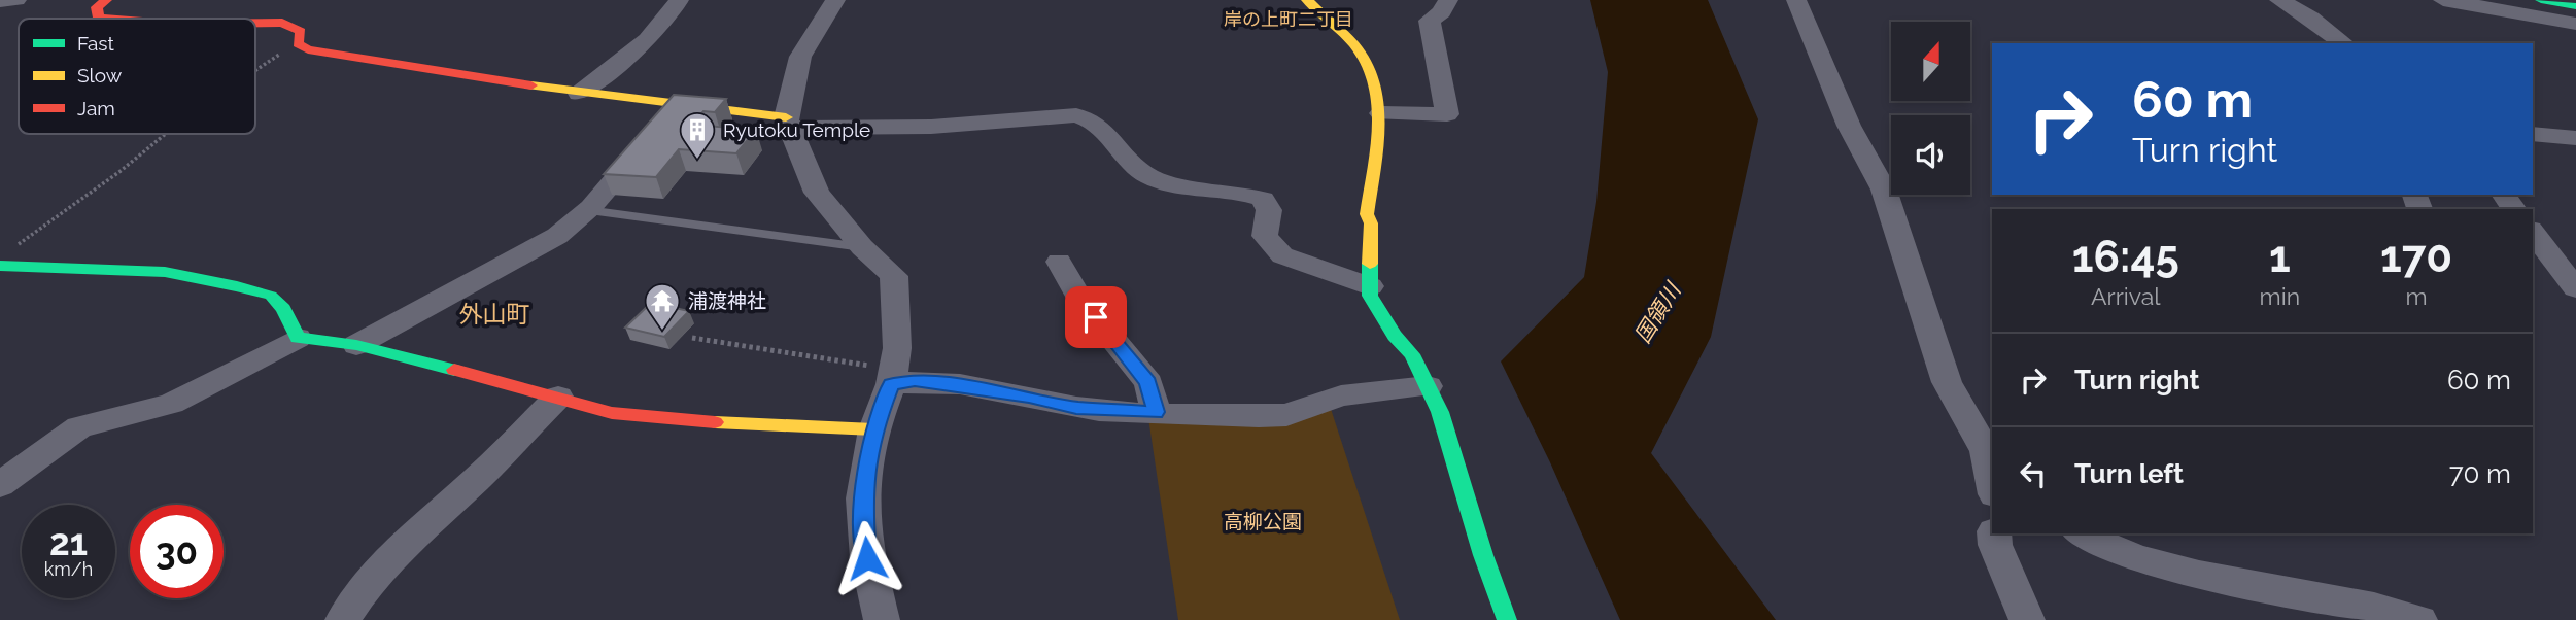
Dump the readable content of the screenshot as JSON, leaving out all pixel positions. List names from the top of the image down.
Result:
{
  "districts": ["岸の上町二丁目", "外山町"],
  "water": ["国領川"],
  "parks": ["高柳公園"],
  "places": {
    "building": ["Ryutoku Temple"],
    "temple": ["浦渡神社"]
  },
  "legend": ["Fast", "Slow", "Jam"],
  "north": "top",
  "page": {
    "turn": ["60 m", "Turn right"],
    "eta": [
      "16:45",
      "Arrival",
      "1",
      "min",
      "170",
      "m"
    ],
    "list": [
      {
        "name": "Turn right",
        "value": "60 m"
      },
      {
        "name": "Turn left",
        "value": "70 m"
      }
    ],
    "speed": "21 km/h",
    "limit": "30"
  }
}
